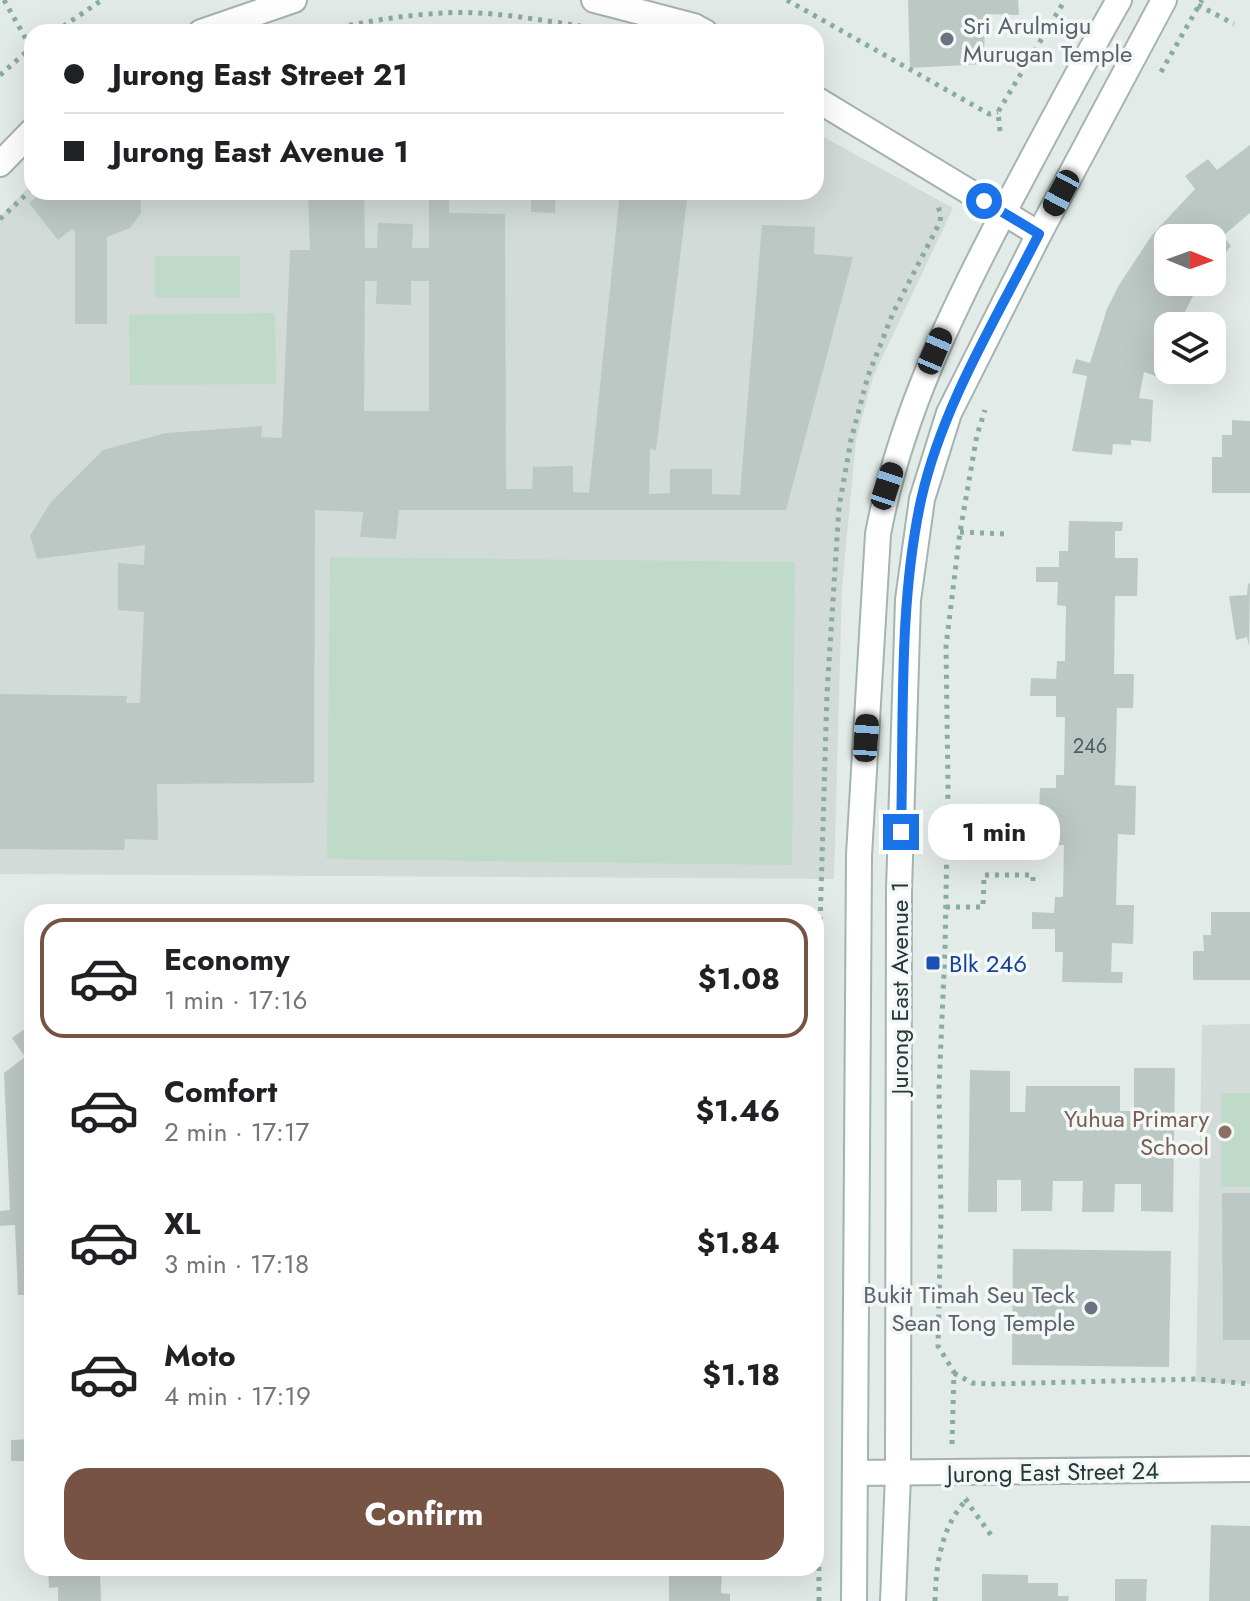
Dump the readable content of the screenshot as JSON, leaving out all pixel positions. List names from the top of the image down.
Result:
{
  "streets": {
    "street": ["Jurong East Avenue 1", "Jurong East Street 24"]
  },
  "crossings": [
    ["Jurong East Avenue 1", "Jurong East Street 24"]
  ],
  "places": {
    "other": ["Sri Arulmigu Murugan Temple", "Yuhua Primary School", "Bukit Timah Seu Teck Sean Tong Temple"],
    "transit": ["Blk 246"]
  },
  "house_numbers": ["246"],
  "north": "right",
  "page": {
    "banner": ["Jurong East Street 21", "Jurong East Avenue 1"],
    "bubble": "1 min",
    "list": [
      {
        "name": "Economy",
        "note": "1 min · 17:16",
        "value": "$1.08"
      },
      {
        "name": "Comfort",
        "note": "2 min · 17:17",
        "value": "$1.46"
      },
      {
        "name": "XL",
        "note": "3 min · 17:18",
        "value": "$1.84"
      },
      {
        "name": "Moto",
        "note": "4 min · 17:19",
        "value": "$1.18"
      }
    ],
    "buttons": "Confirm"
  }
}
